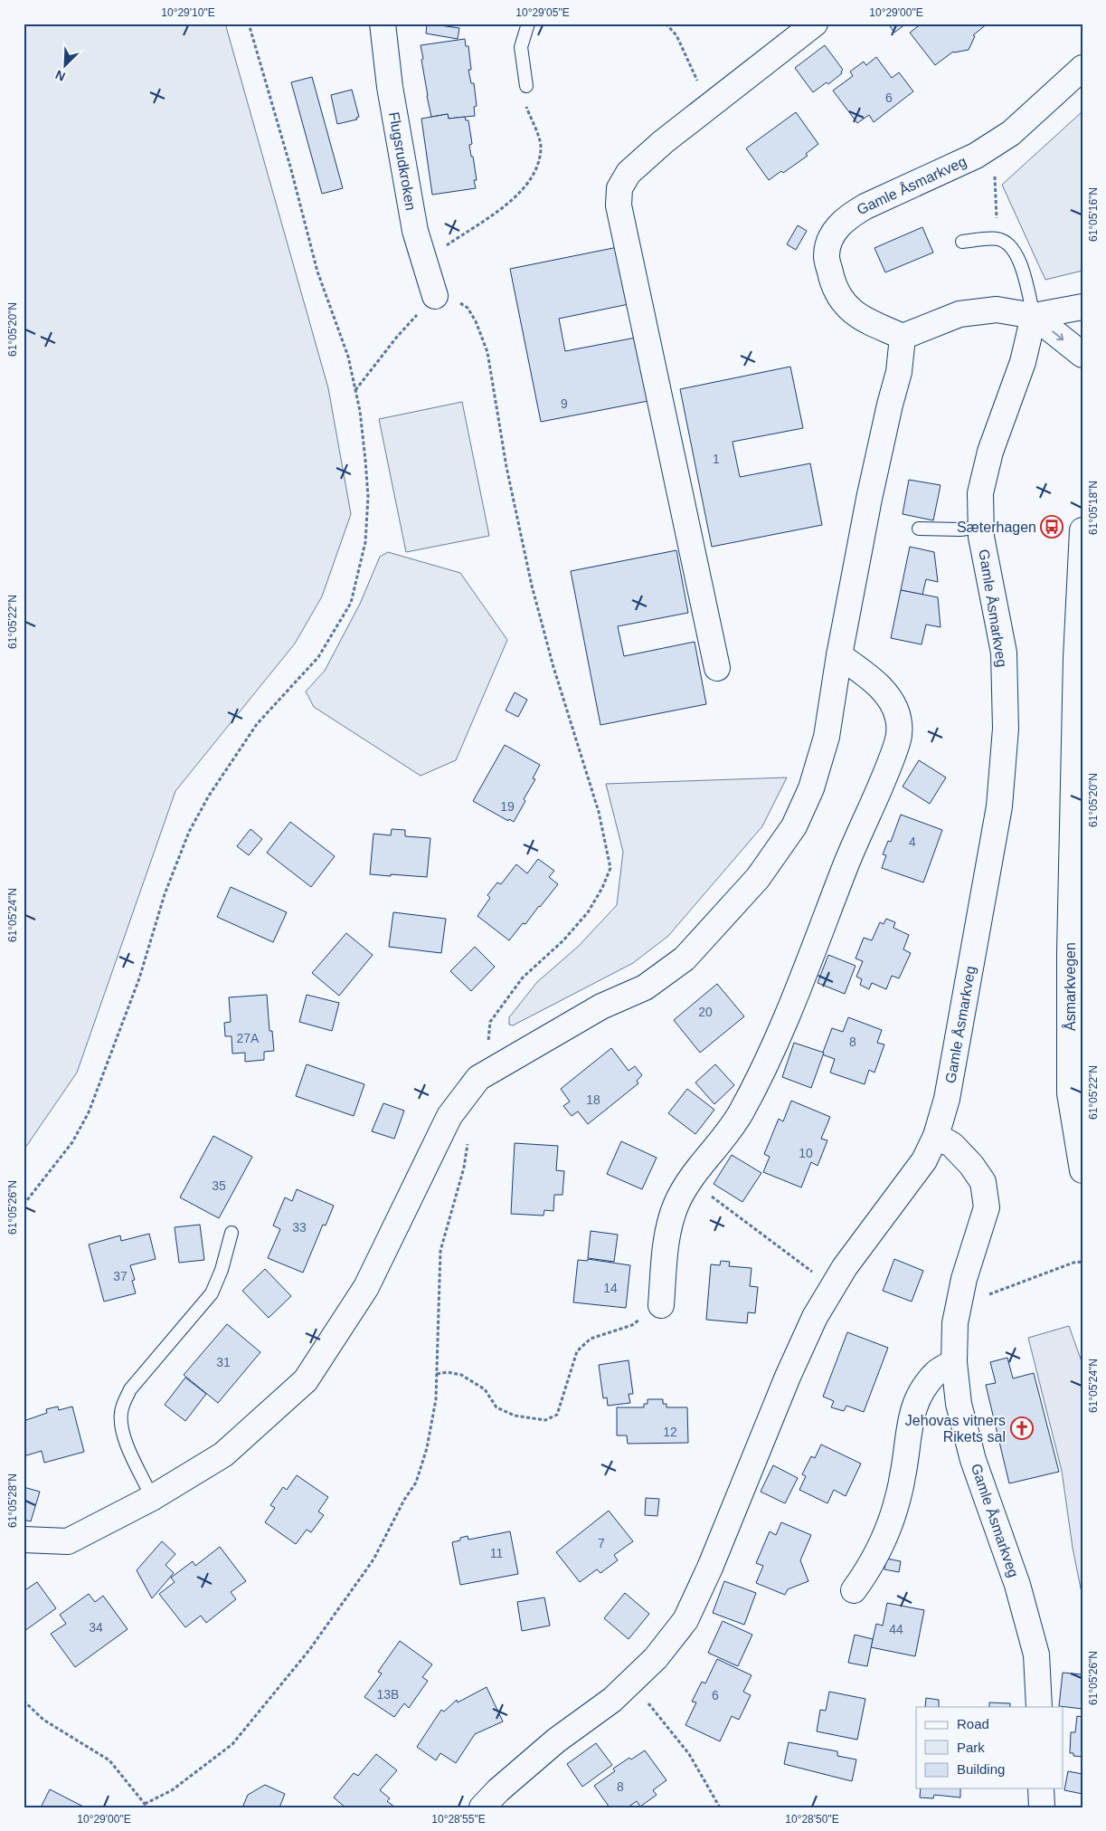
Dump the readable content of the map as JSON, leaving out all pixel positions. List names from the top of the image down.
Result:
{
  "streets": {
    "street": ["Flugsrudkroken", "Gamle Åsmarkveg", "Åsmarkvegen"]
  },
  "places": {
    "bus stop": ["Sæterhagen"],
    "church": ["Jehovas vitners Rikets sal"]
  },
  "house_numbers": [
    "6",
    "9",
    "1",
    "19",
    "4",
    "20",
    "27A",
    "8",
    "18",
    "10",
    "35",
    "33",
    "37",
    "14",
    "31",
    "12",
    "7",
    "11",
    "34",
    "44",
    "13B",
    "6",
    "8"
  ],
  "legend": ["Road", "Park", "Building"],
  "north": "bottom left",
  "coordinates": [
    "10°29'10\"E",
    "10°29'05\"E",
    "10°29'00\"E",
    "61°05'16\"N",
    "61°05'20\"N",
    "61°05'18\"N",
    "61°05'22\"N",
    "61°05'24\"N",
    "61°05'26\"N",
    "61°05'28\"N",
    "10°28'55\"E",
    "10°28'50\"E"
  ]
}
